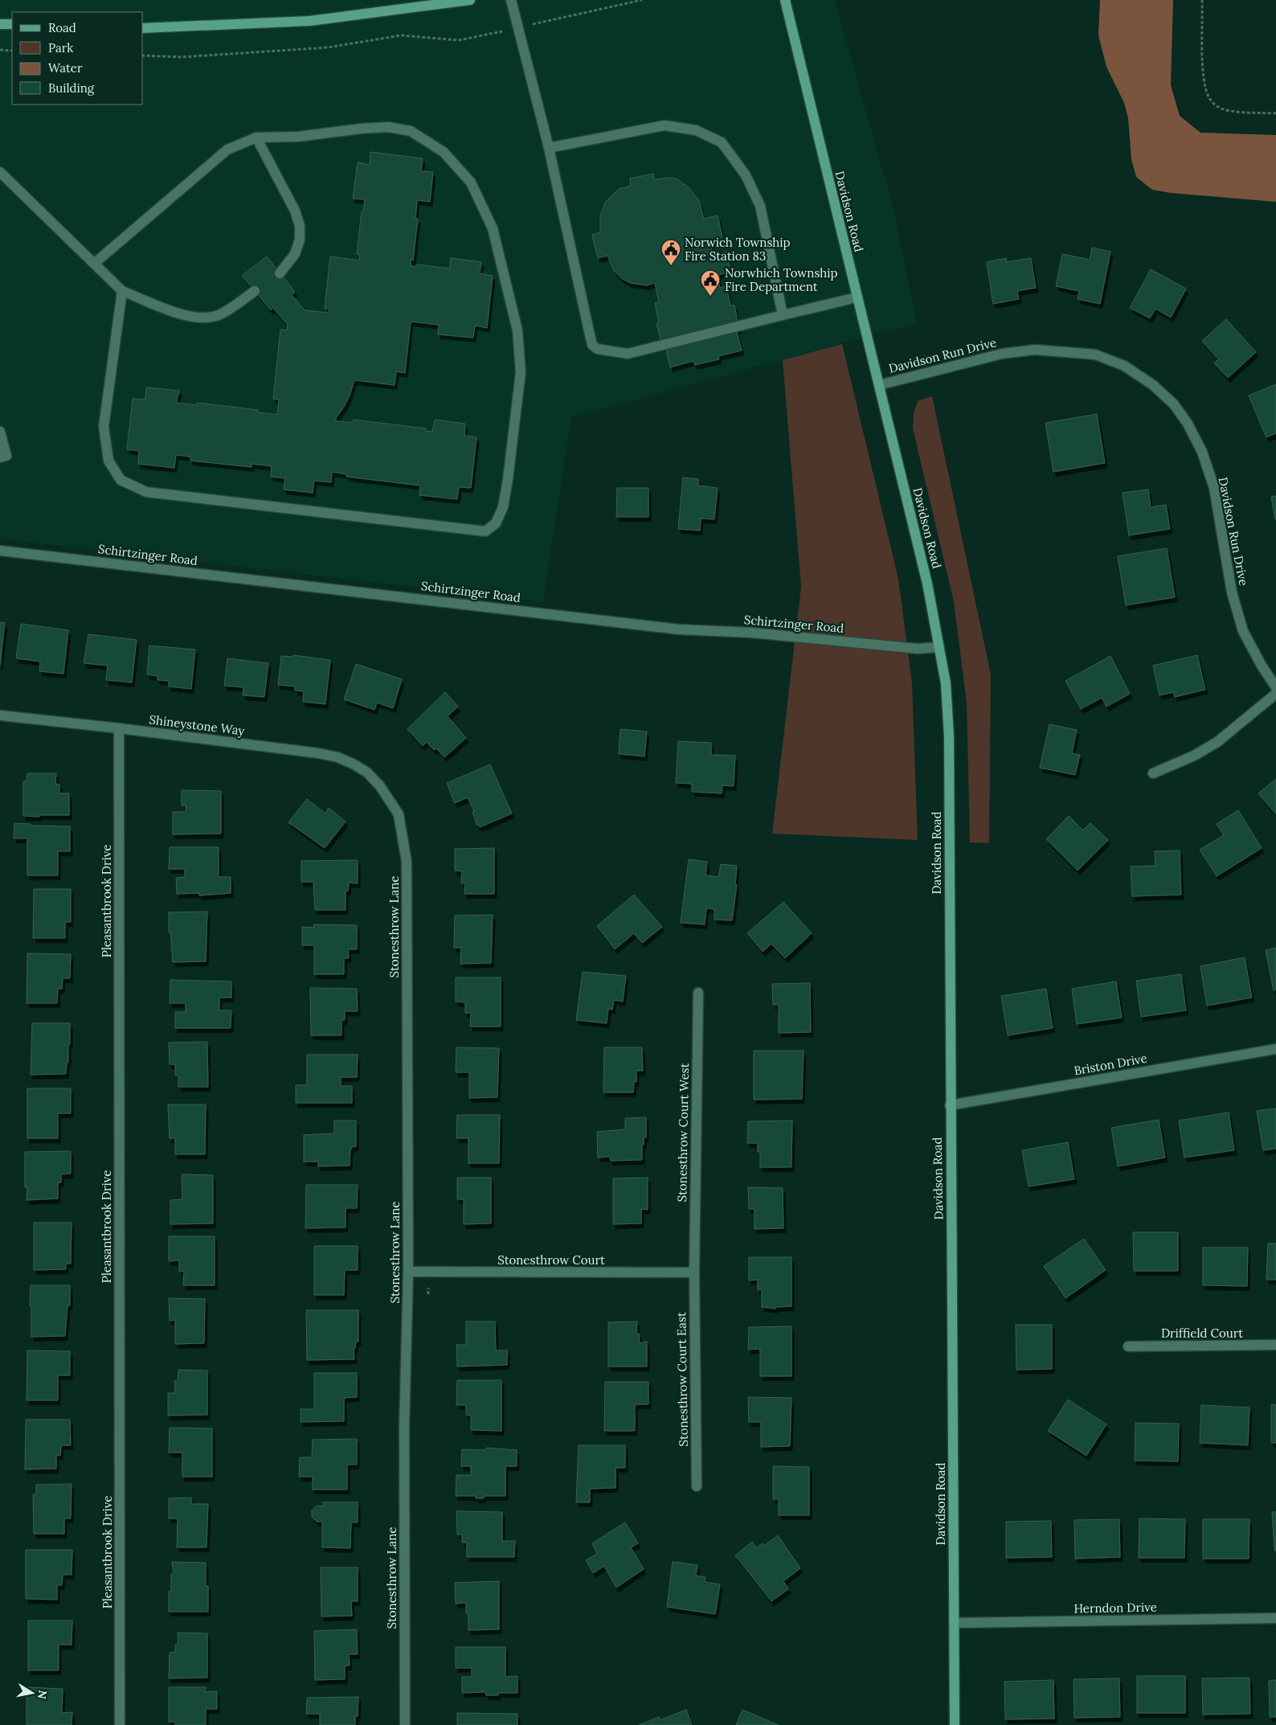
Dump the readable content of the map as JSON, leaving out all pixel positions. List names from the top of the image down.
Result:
{
  "streets": {
    "main road": ["Davidson Road"],
    "street": [
      "Davidson Run Drive",
      "Schirtzinger Road",
      "Shineystone Way",
      "Pleasantbrook Drive",
      "Stonesthrow Lane",
      "Briston Drive",
      "Stonesthrow Court West",
      "Stonesthrow Court",
      "Driffield Court",
      "Stonesthrow Court East",
      "Herndon Drive"
    ]
  },
  "crossings": [
    ["Davidson Road", "Davidson Run Drive"],
    ["Davidson Road", "Schirtzinger Road"],
    ["Davidson Road", "Briston Drive"],
    ["Davidson Road", "Herndon Drive"],
    ["Shineystone Way", "Pleasantbrook Drive"],
    ["Shineystone Way", "Stonesthrow Lane"],
    ["Stonesthrow Lane", "Stonesthrow Court"],
    ["Stonesthrow Court West", "Stonesthrow Court"],
    ["Stonesthrow Court West", "Stonesthrow Court East"],
    ["Stonesthrow Court", "Stonesthrow Court East"]
  ],
  "places": {
    "public building": ["Norwich Township Fire Station 83", "Norwhich Township Fire Department"]
  },
  "legend": [
    "Road",
    "Park",
    "Water",
    "Building"
  ],
  "north": "right"
}
